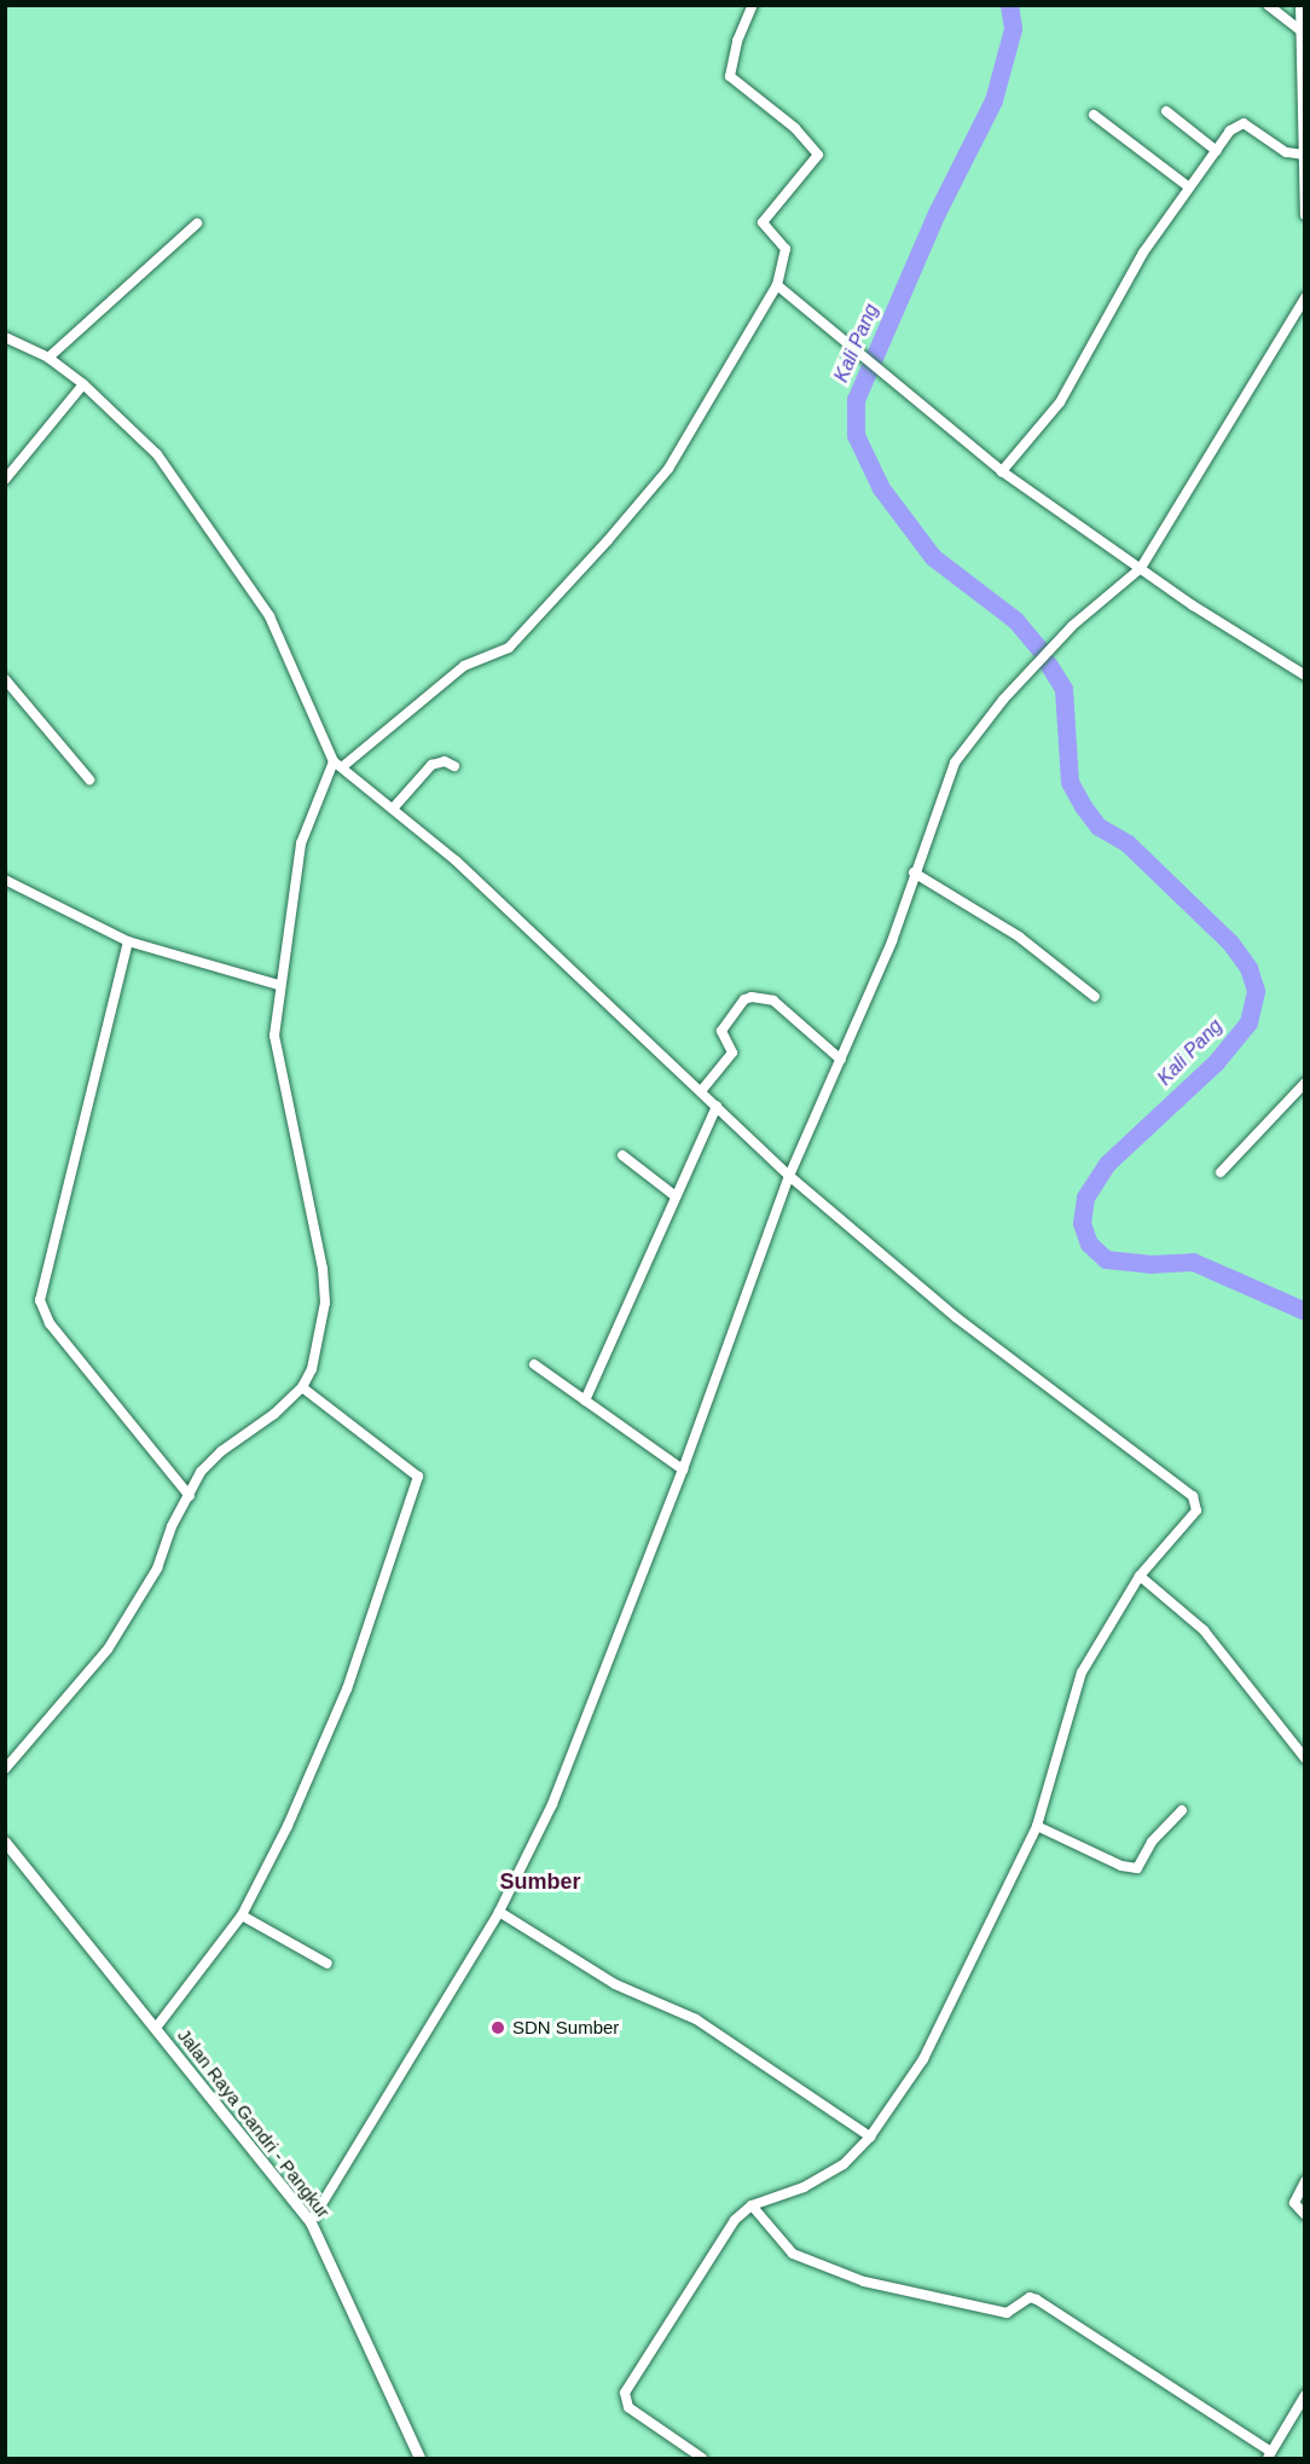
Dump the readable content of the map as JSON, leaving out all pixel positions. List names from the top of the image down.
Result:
{
  "streets": {
    "street": ["Jalan Raya Gandri - Pangkur"]
  },
  "districts": ["Sumber"],
  "water": ["Kali Pang"],
  "places": ["SDN Sumber"]
}
